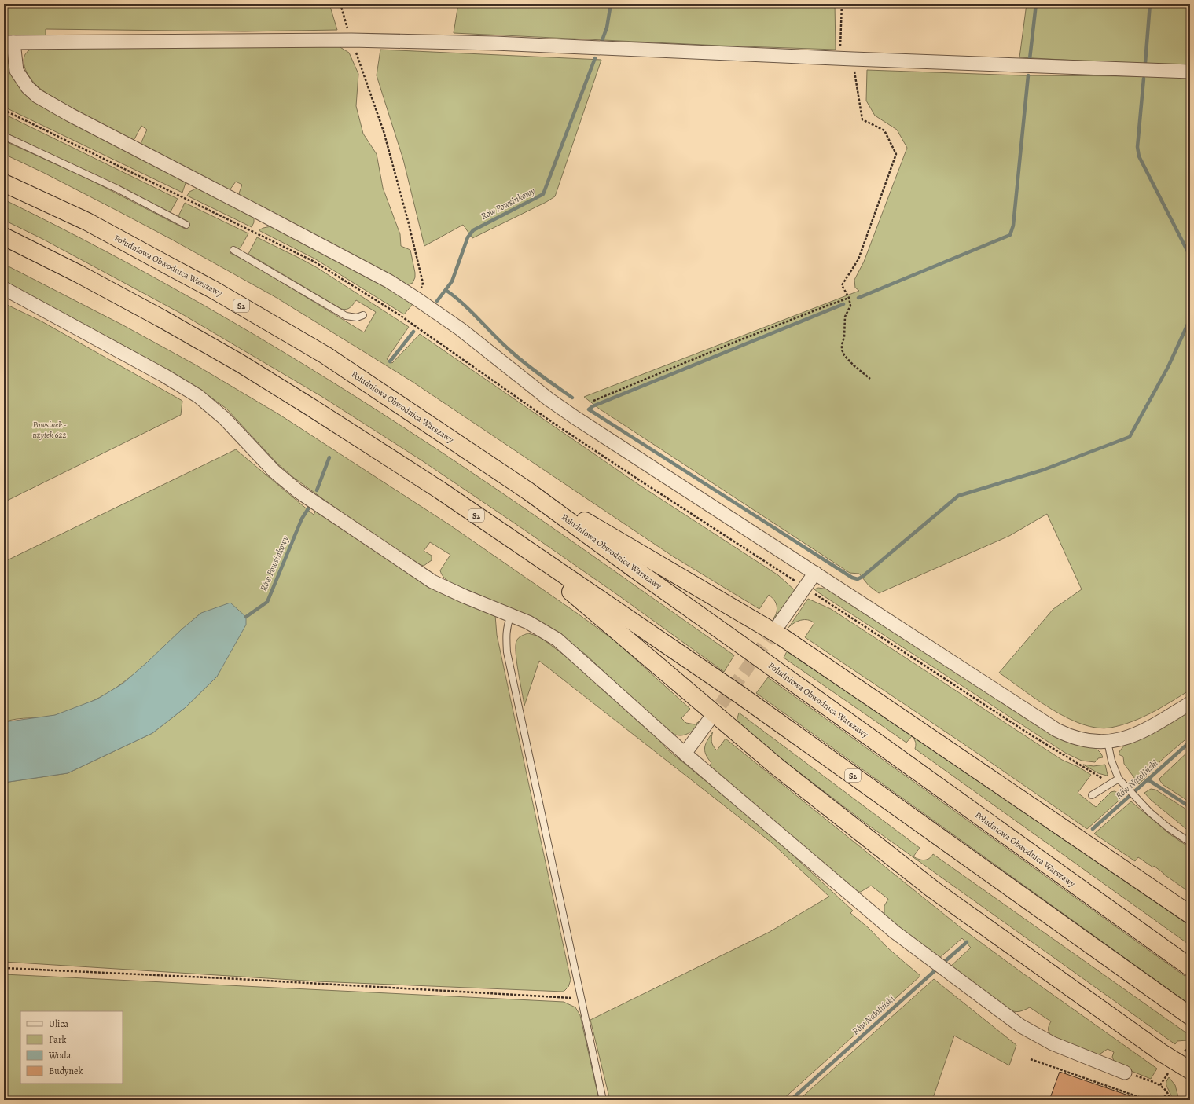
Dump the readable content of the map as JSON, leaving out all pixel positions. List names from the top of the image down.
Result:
{
  "streets": {
    "highway": ["Południowa Obwodnica Warszawy", "S2"]
  },
  "water": ["Rów Powsinkowy", "Rów Natoliński"],
  "parks": ["Powsinek - użytek 622"],
  "legend": [
    "Ulica",
    "Park",
    "Woda",
    "Budynek"
  ]
}
